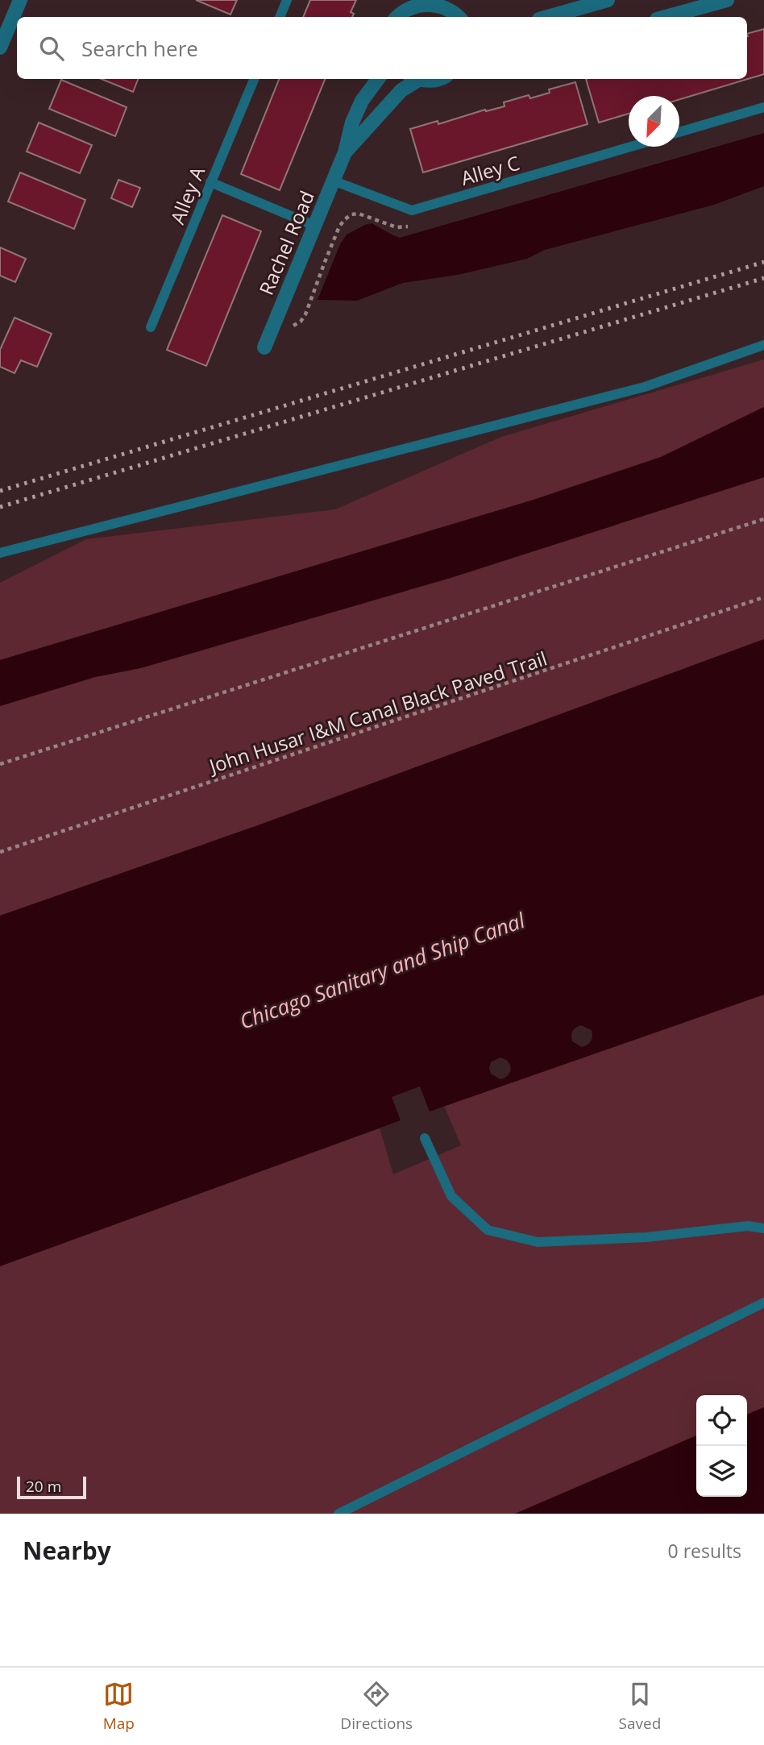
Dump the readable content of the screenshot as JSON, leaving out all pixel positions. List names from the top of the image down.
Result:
{
  "streets": {
    "street": ["Rachel Road"],
    "lane": ["Alley C", "Alley A"],
    "path": ["John Husar I&M Canal Black Paved Trail"]
  },
  "crossings": [
    ["Alley C", "Rachel Road"]
  ],
  "water": ["Chicago Sanitary and Ship Canal"],
  "scale_bar": "20 m",
  "north": "bottom left",
  "page": {
    "search": "Search here",
    "scale": "20 m",
    "heading": ["Nearby", "0 results"],
    "nav": ["Map", "Directions", "Saved"]
  }
}
